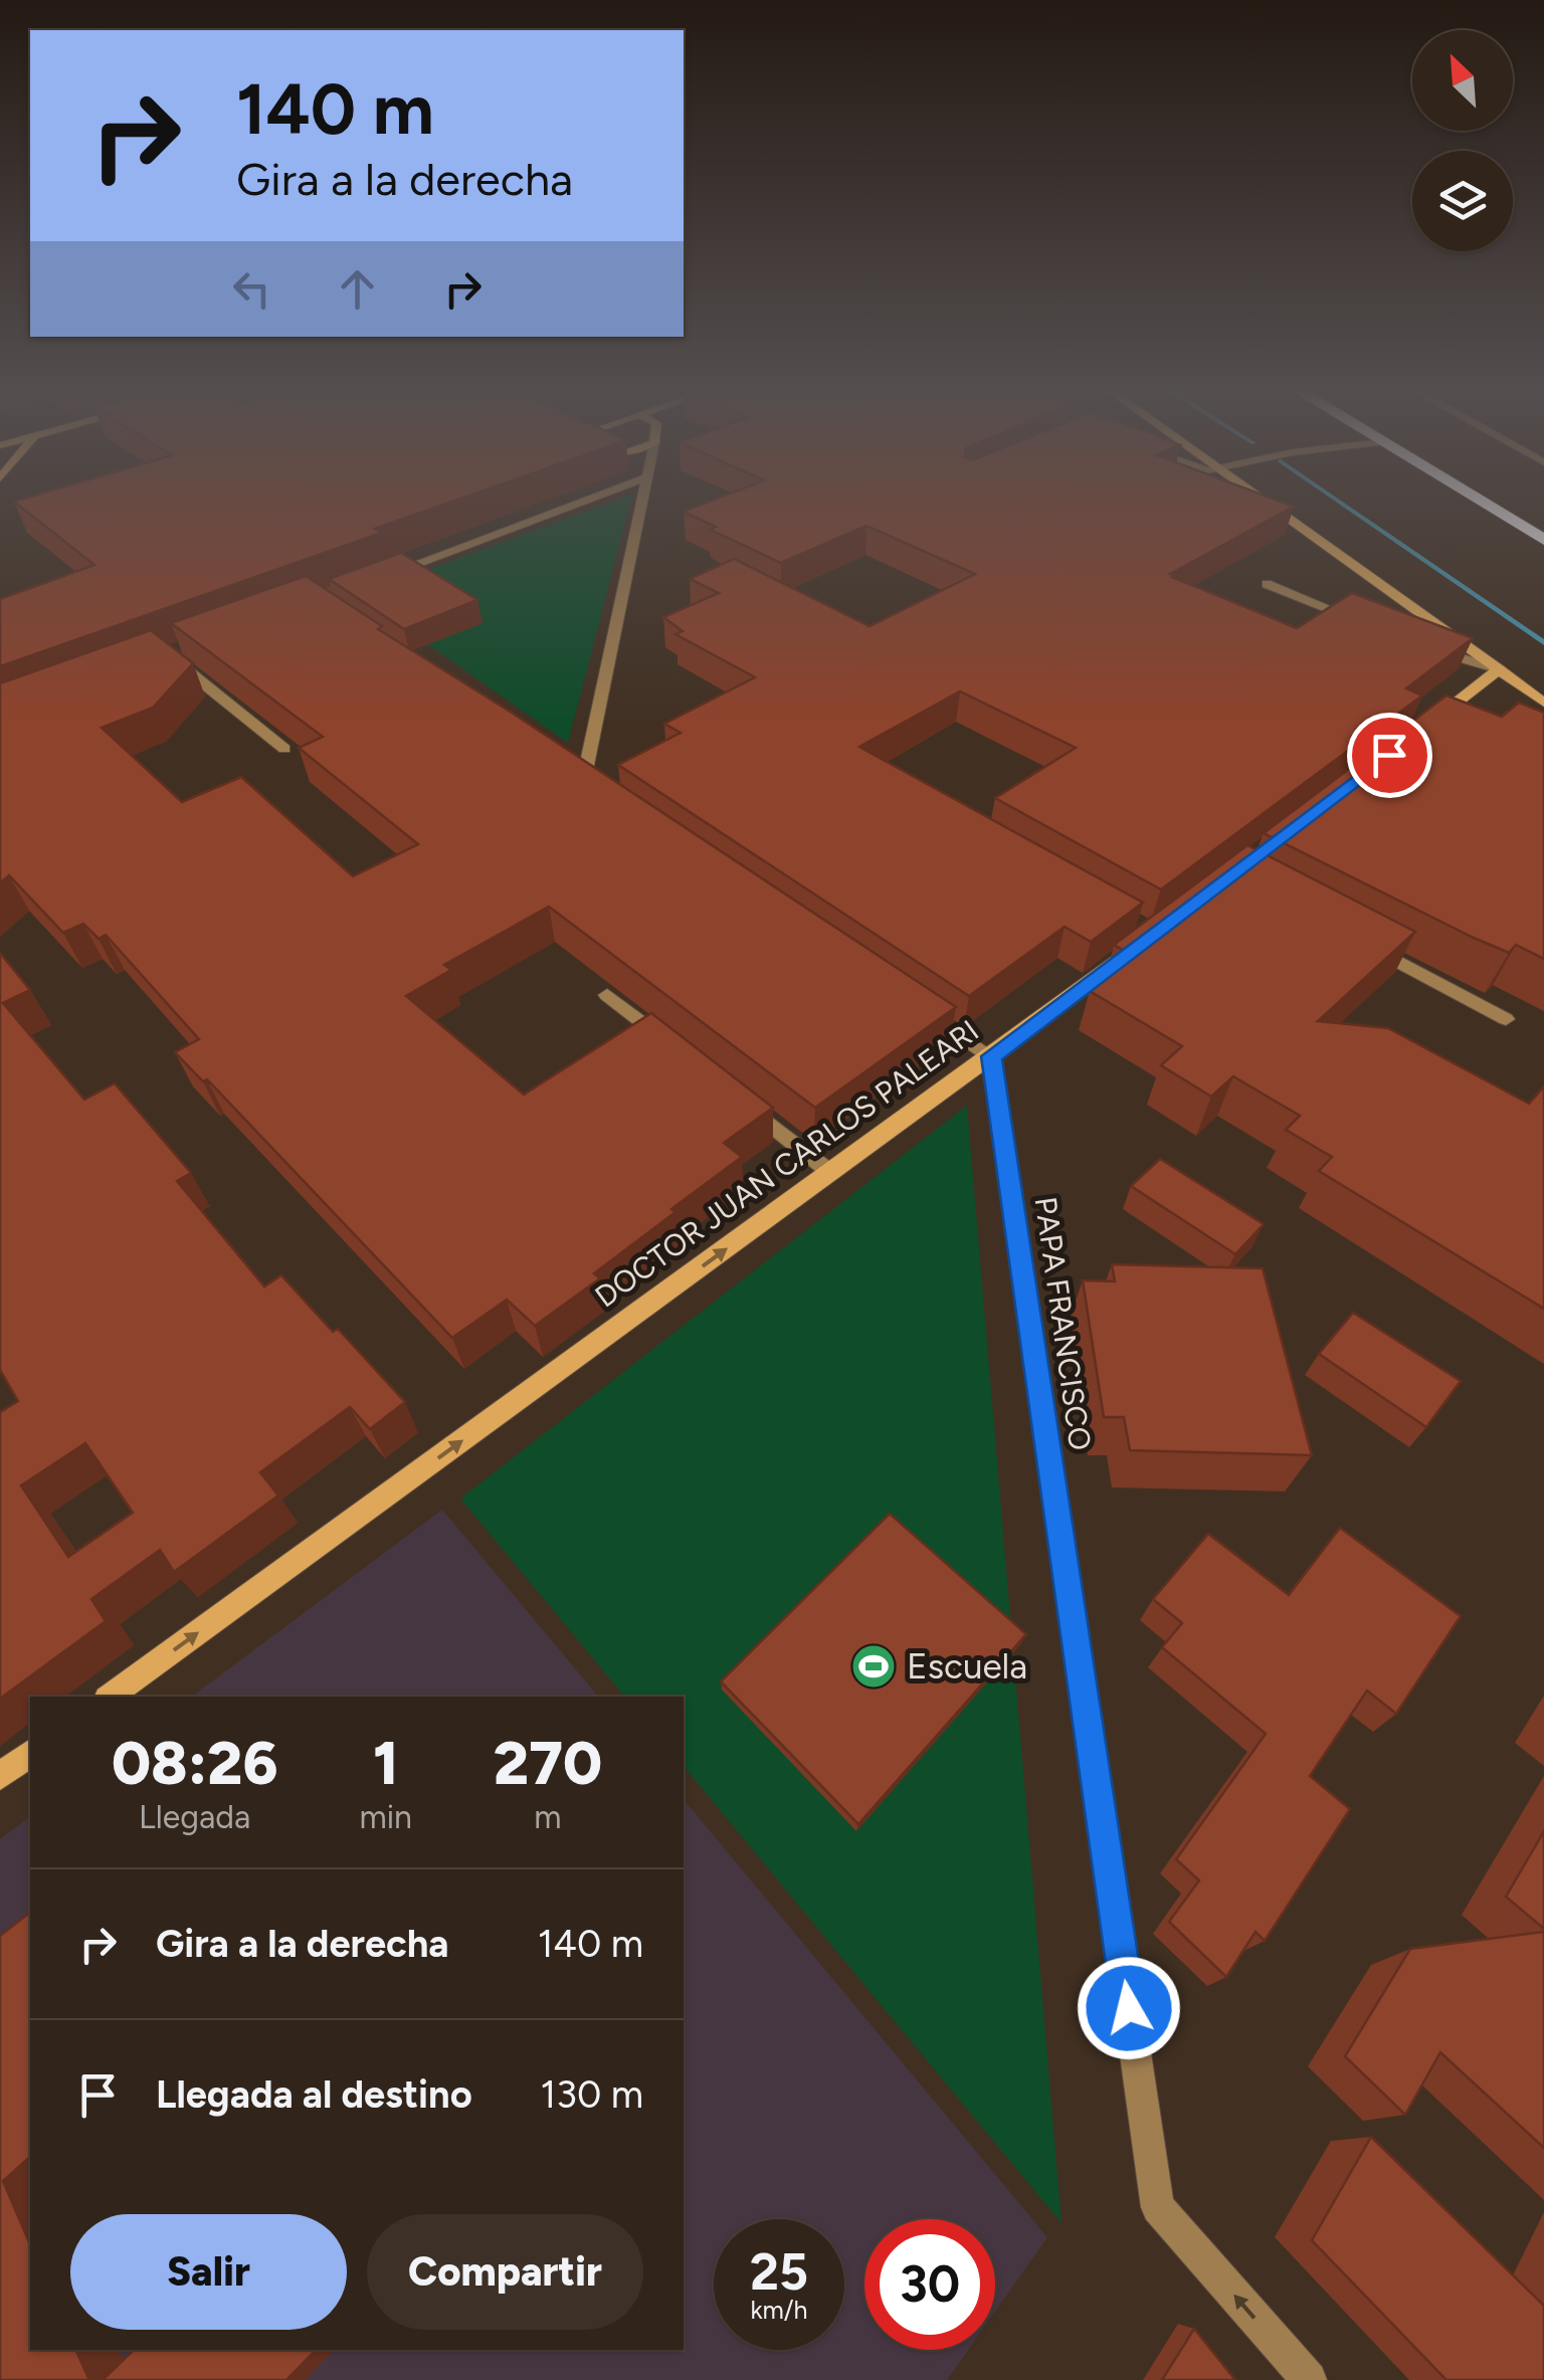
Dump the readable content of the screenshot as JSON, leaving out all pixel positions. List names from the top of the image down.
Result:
{
  "streets": {
    "street": ["DOCTOR JUAN CARLOS PALEARI", "PAPA FRANCISCO"]
  },
  "crossings": [
    ["DOCTOR JUAN CARLOS PALEARI", "PAPA FRANCISCO"]
  ],
  "one_way": ["DOCTOR JUAN CARLOS PALEARI", "PAPA FRANCISCO"],
  "places": {
    "sports": ["Escuela"]
  },
  "north": "top left",
  "page": {
    "turn": ["140 m", "Gira a la derecha"],
    "eta": [
      "08:26",
      "Llegada",
      "1",
      "min",
      "270",
      "m"
    ],
    "list": [
      {
        "name": "Gira a la derecha",
        "value": "140 m"
      },
      {
        "name": "Llegada al destino",
        "value": "130 m"
      }
    ],
    "buttons": ["Salir", "Compartir"],
    "speed": "25 km/h",
    "limit": "30"
  }
}
